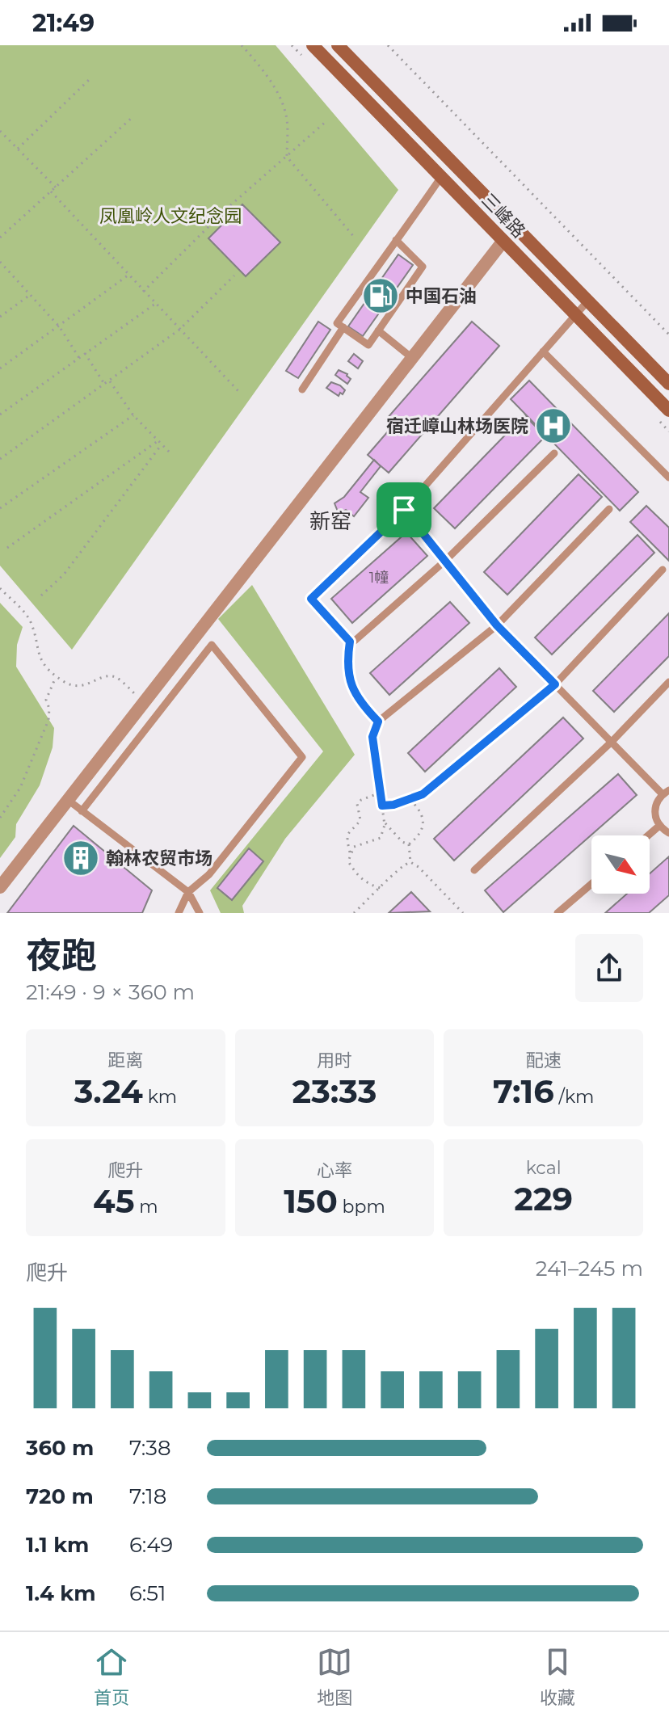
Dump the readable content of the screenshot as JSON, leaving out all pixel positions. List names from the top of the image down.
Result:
{
  "streets": {
    "main road": ["三峰路"]
  },
  "districts": ["新窑"],
  "parks": ["凤凰岭人文纪念园"],
  "places": {
    "fuel station": ["中国石油"],
    "hospital": ["宿迁嶂山林场医院"],
    "building": ["翰林农贸市场"]
  },
  "house_numbers": ["1幢"],
  "north": "bottom right",
  "page": {
    "status": "21:49",
    "heading": ["夜跑", "21:49 · 9 × 360 m"],
    "stats": [
      ["距离", "3.24 km"],
      ["用时", "23:33"],
      ["配速", "7:16 /km"],
      ["爬升", "45 m"],
      ["心率", "150 bpm"],
      ["kcal", "229"]
    ],
    "chart": ["爬升", "241–245 m"],
    "list": [
      {
        "name": "360 m",
        "note": "7:38"
      },
      {
        "name": "720 m",
        "note": "7:18"
      },
      {
        "name": "1.1 km",
        "note": "6:49"
      },
      {
        "name": "1.4 km",
        "note": "6:51"
      }
    ],
    "tabs": ["首页", "地图", "收藏"]
  }
}
